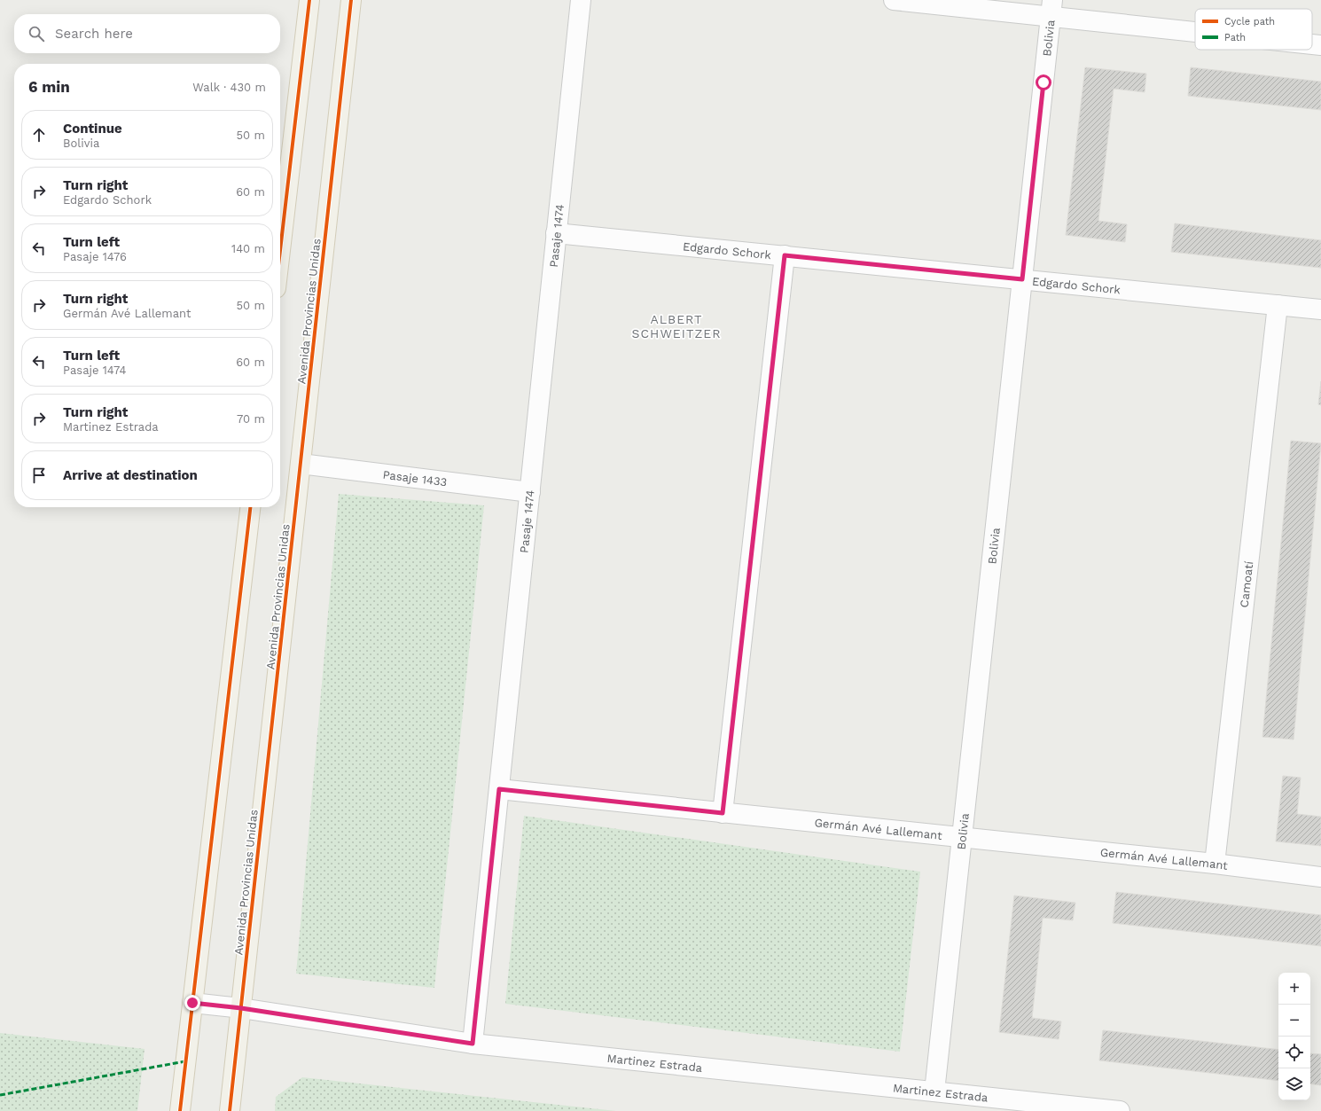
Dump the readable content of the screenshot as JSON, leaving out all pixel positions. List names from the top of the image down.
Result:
{
  "streets": {
    "main road": ["Avenida Provincias Unidas"],
    "street": [
      "Bolivia",
      "Pasaje 1474",
      "Edgardo Schork",
      "Pasaje 1433",
      "Camoatí",
      "Germán Avé Lallemant",
      "Martinez Estrada"
    ]
  },
  "crossings": [
    ["Bolivia", "Edgardo Schork"],
    ["Bolivia", "Germán Avé Lallemant"],
    ["Bolivia", "Martinez Estrada"],
    ["Pasaje 1474", "Edgardo Schork"],
    ["Pasaje 1474", "Pasaje 1433"],
    ["Pasaje 1474", "Germán Avé Lallemant"],
    ["Pasaje 1474", "Martinez Estrada"],
    ["Edgardo Schork", "Camoatí"],
    ["Avenida Provincias Unidas", "Pasaje 1433"],
    ["Avenida Provincias Unidas", "Martinez Estrada"],
    ["Camoatí", "Germán Avé Lallemant"]
  ],
  "districts": ["ALBERT SCHWEITZER"],
  "legend": ["Cycle path", "Path"],
  "page": {
    "search": "Search here",
    "heading": ["6 min", "Walk · 430 m"],
    "list": [
      ["Continue", "Bolivia", "50 m"],
      ["Turn right", "Edgardo Schork", "60 m"],
      ["Turn left", "Pasaje 1476", "140 m"],
      ["Turn right", "Germán Avé Lallemant", "50 m"],
      ["Turn left", "Pasaje 1474", "60 m"],
      ["Turn right", "Martinez Estrada", "70 m"],
      "Arrive at destination"
    ],
    "map_buttons": ["+", "−"]
  }
}
